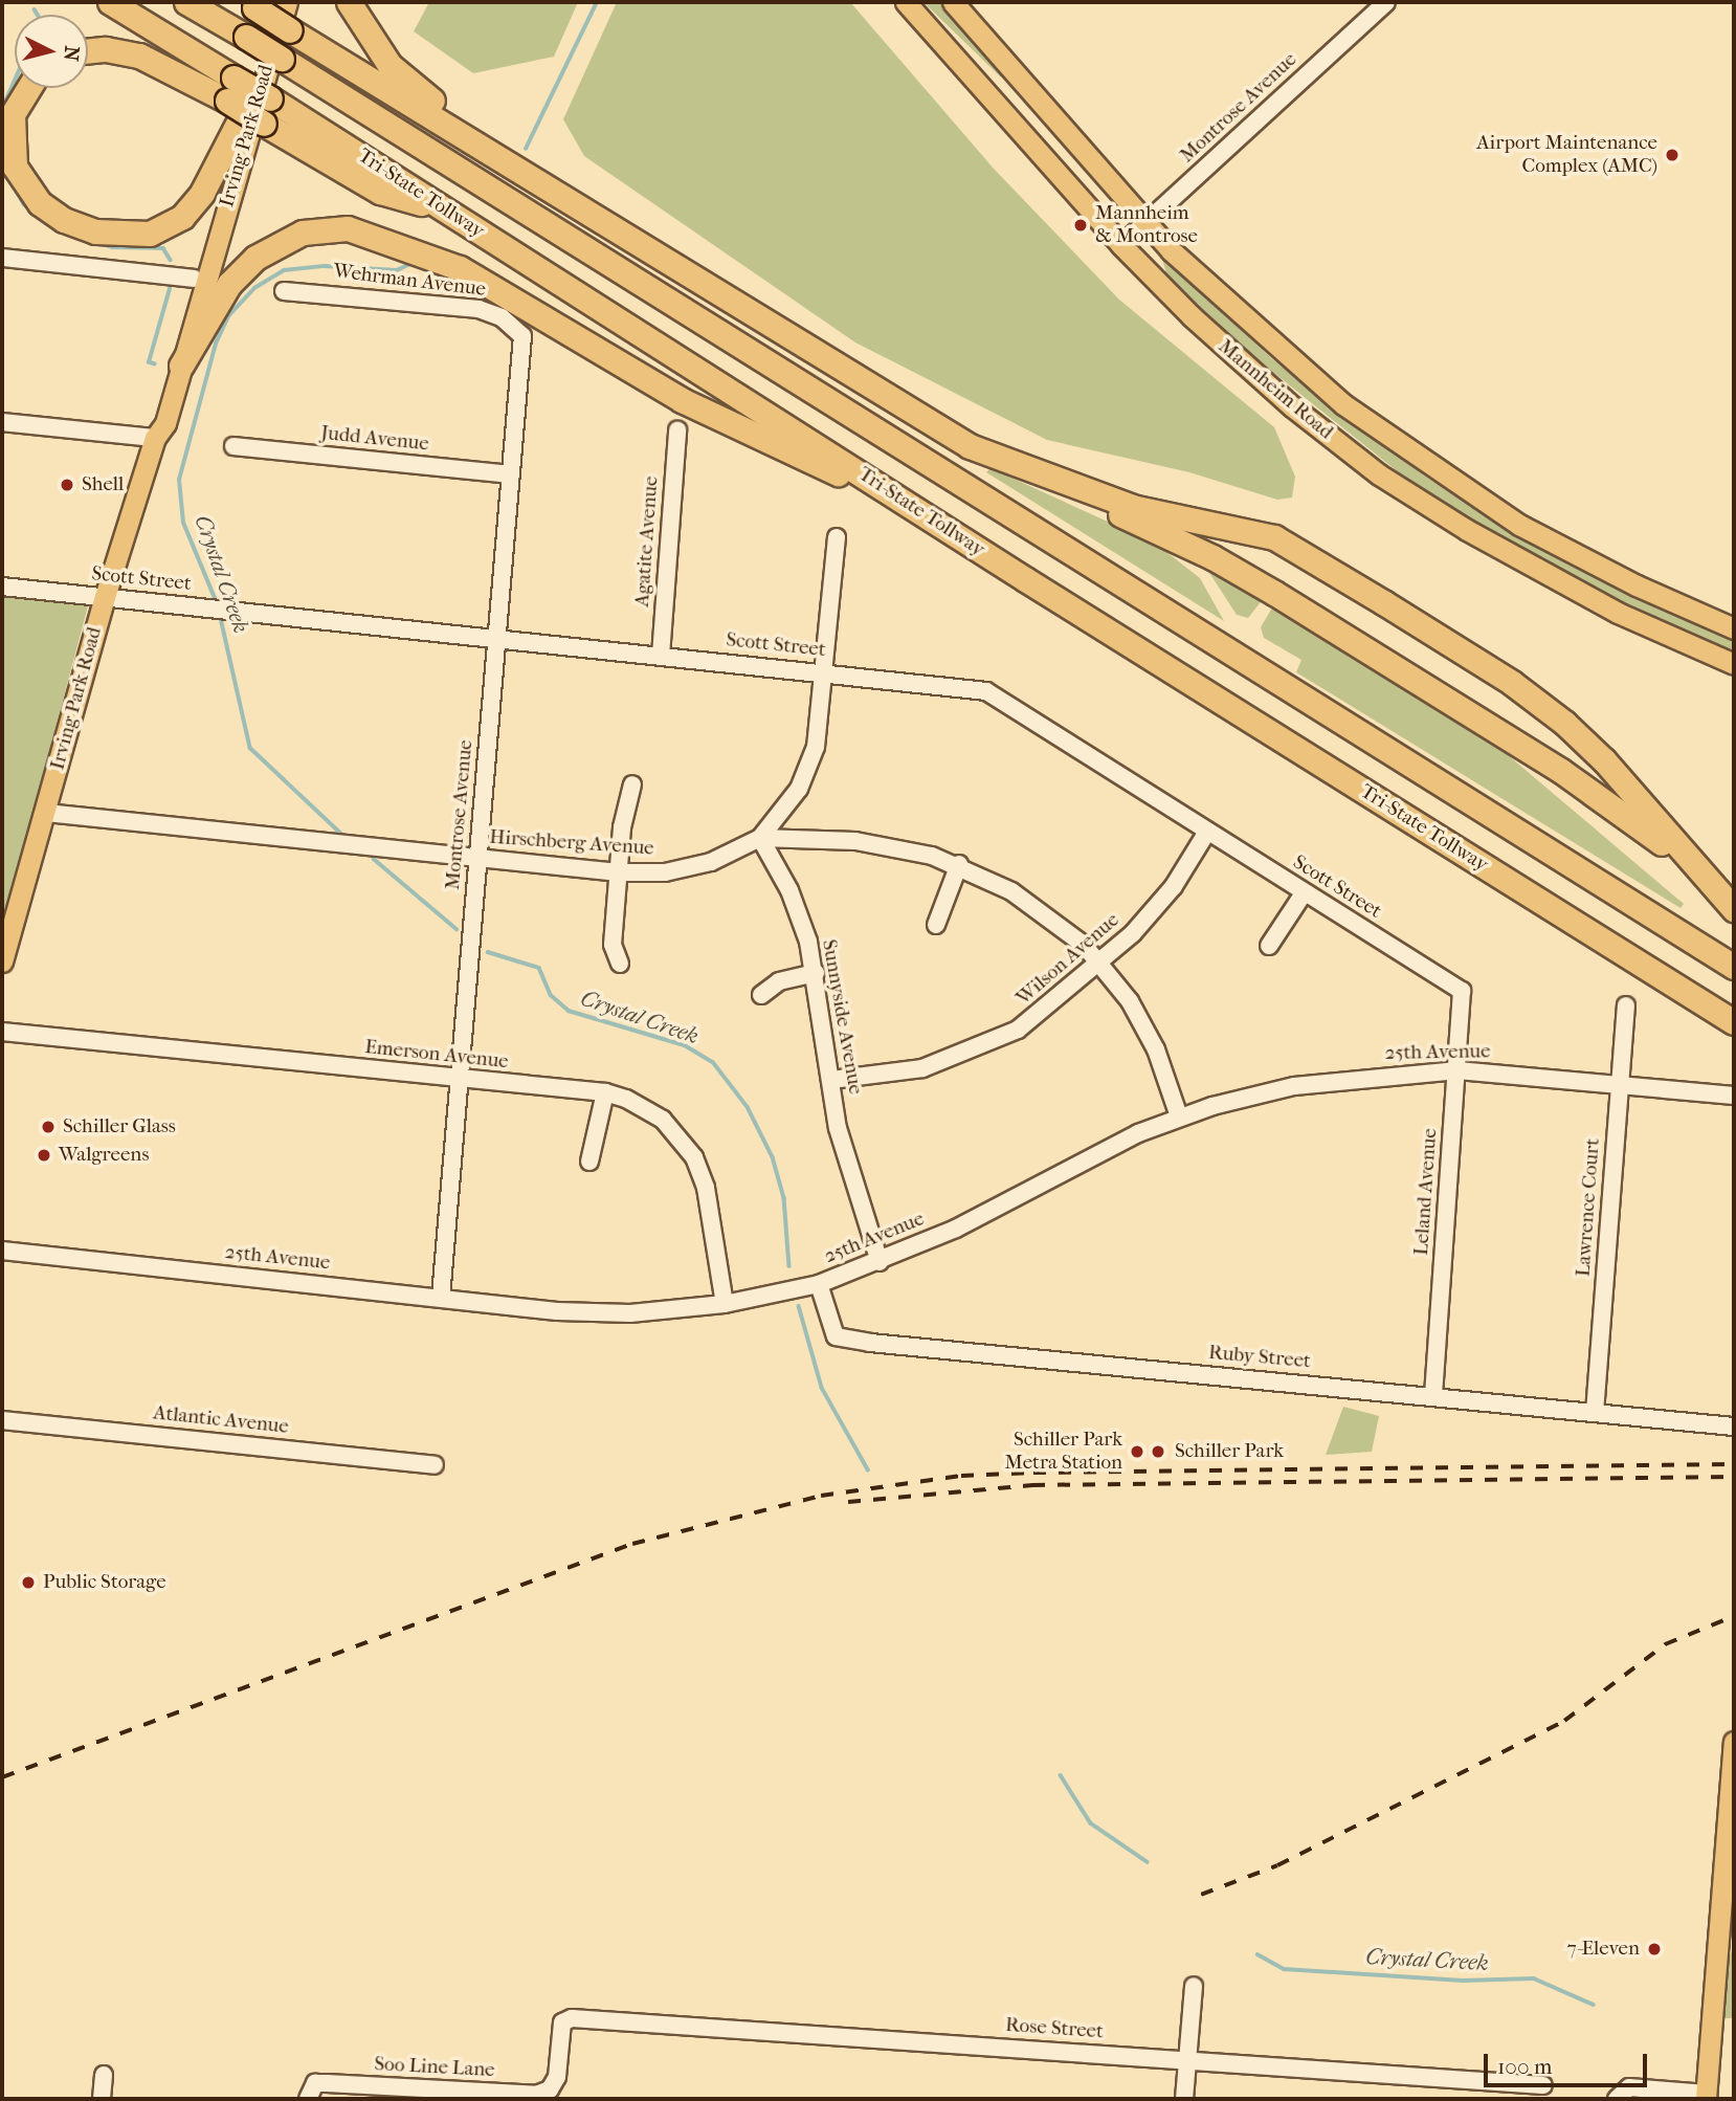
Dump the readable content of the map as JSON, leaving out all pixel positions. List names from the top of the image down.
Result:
{
  "streets": {
    "highway": ["Tri-State Tollway"],
    "main road": ["Irving Park Road", "Mannheim Road"],
    "street": [
      "Montrose Avenue",
      "Wehrman Avenue",
      "Judd Avenue",
      "Agatite Avenue",
      "Scott Street",
      "Hirschberg Avenue",
      "Wilson Avenue",
      "Sunnyside Avenue",
      "25th Avenue",
      "Emerson Avenue",
      "Leland Avenue",
      "Lawrence Court",
      "Ruby Street",
      "Atlantic Avenue",
      "Rose Street",
      "Soo Line Lane"
    ]
  },
  "crossings": [
    ["Montrose Avenue", "Wehrman Avenue"],
    ["Montrose Avenue", "Mannheim Road"],
    ["Montrose Avenue", "Judd Avenue"],
    ["Montrose Avenue", "Scott Street"],
    ["Montrose Avenue", "Hirschberg Avenue"],
    ["Montrose Avenue", "25th Avenue"],
    ["Montrose Avenue", "Emerson Avenue"],
    ["Irving Park Road", "Scott Street"],
    ["Irving Park Road", "Hirschberg Avenue"],
    ["Agatite Avenue", "Scott Street"],
    ["Scott Street", "Wilson Avenue"],
    ["Scott Street", "Leland Avenue"],
    ["Hirschberg Avenue", "Wilson Avenue"],
    ["Hirschberg Avenue", "Sunnyside Avenue"],
    ["Hirschberg Avenue", "25th Avenue"],
    ["Wilson Avenue", "Sunnyside Avenue"],
    ["Sunnyside Avenue", "25th Avenue"],
    ["25th Avenue", "Emerson Avenue"],
    ["25th Avenue", "Leland Avenue"],
    ["25th Avenue", "Lawrence Court"],
    ["25th Avenue", "Ruby Street"],
    ["Leland Avenue", "Ruby Street"],
    ["Lawrence Court", "Ruby Street"],
    ["Rose Street", "Soo Line Lane"]
  ],
  "water": ["Crystal Creek"],
  "places": [
    "Airport Maintenance Complex (AMC)",
    "Mannheim & Montrose",
    "Shell",
    "Schiller Glass",
    "Walgreens",
    "Schiller Park Metra Station",
    "Schiller Park",
    "Public Storage",
    "7-Eleven"
  ],
  "scale_bar": "100 m",
  "north": "right"
}
